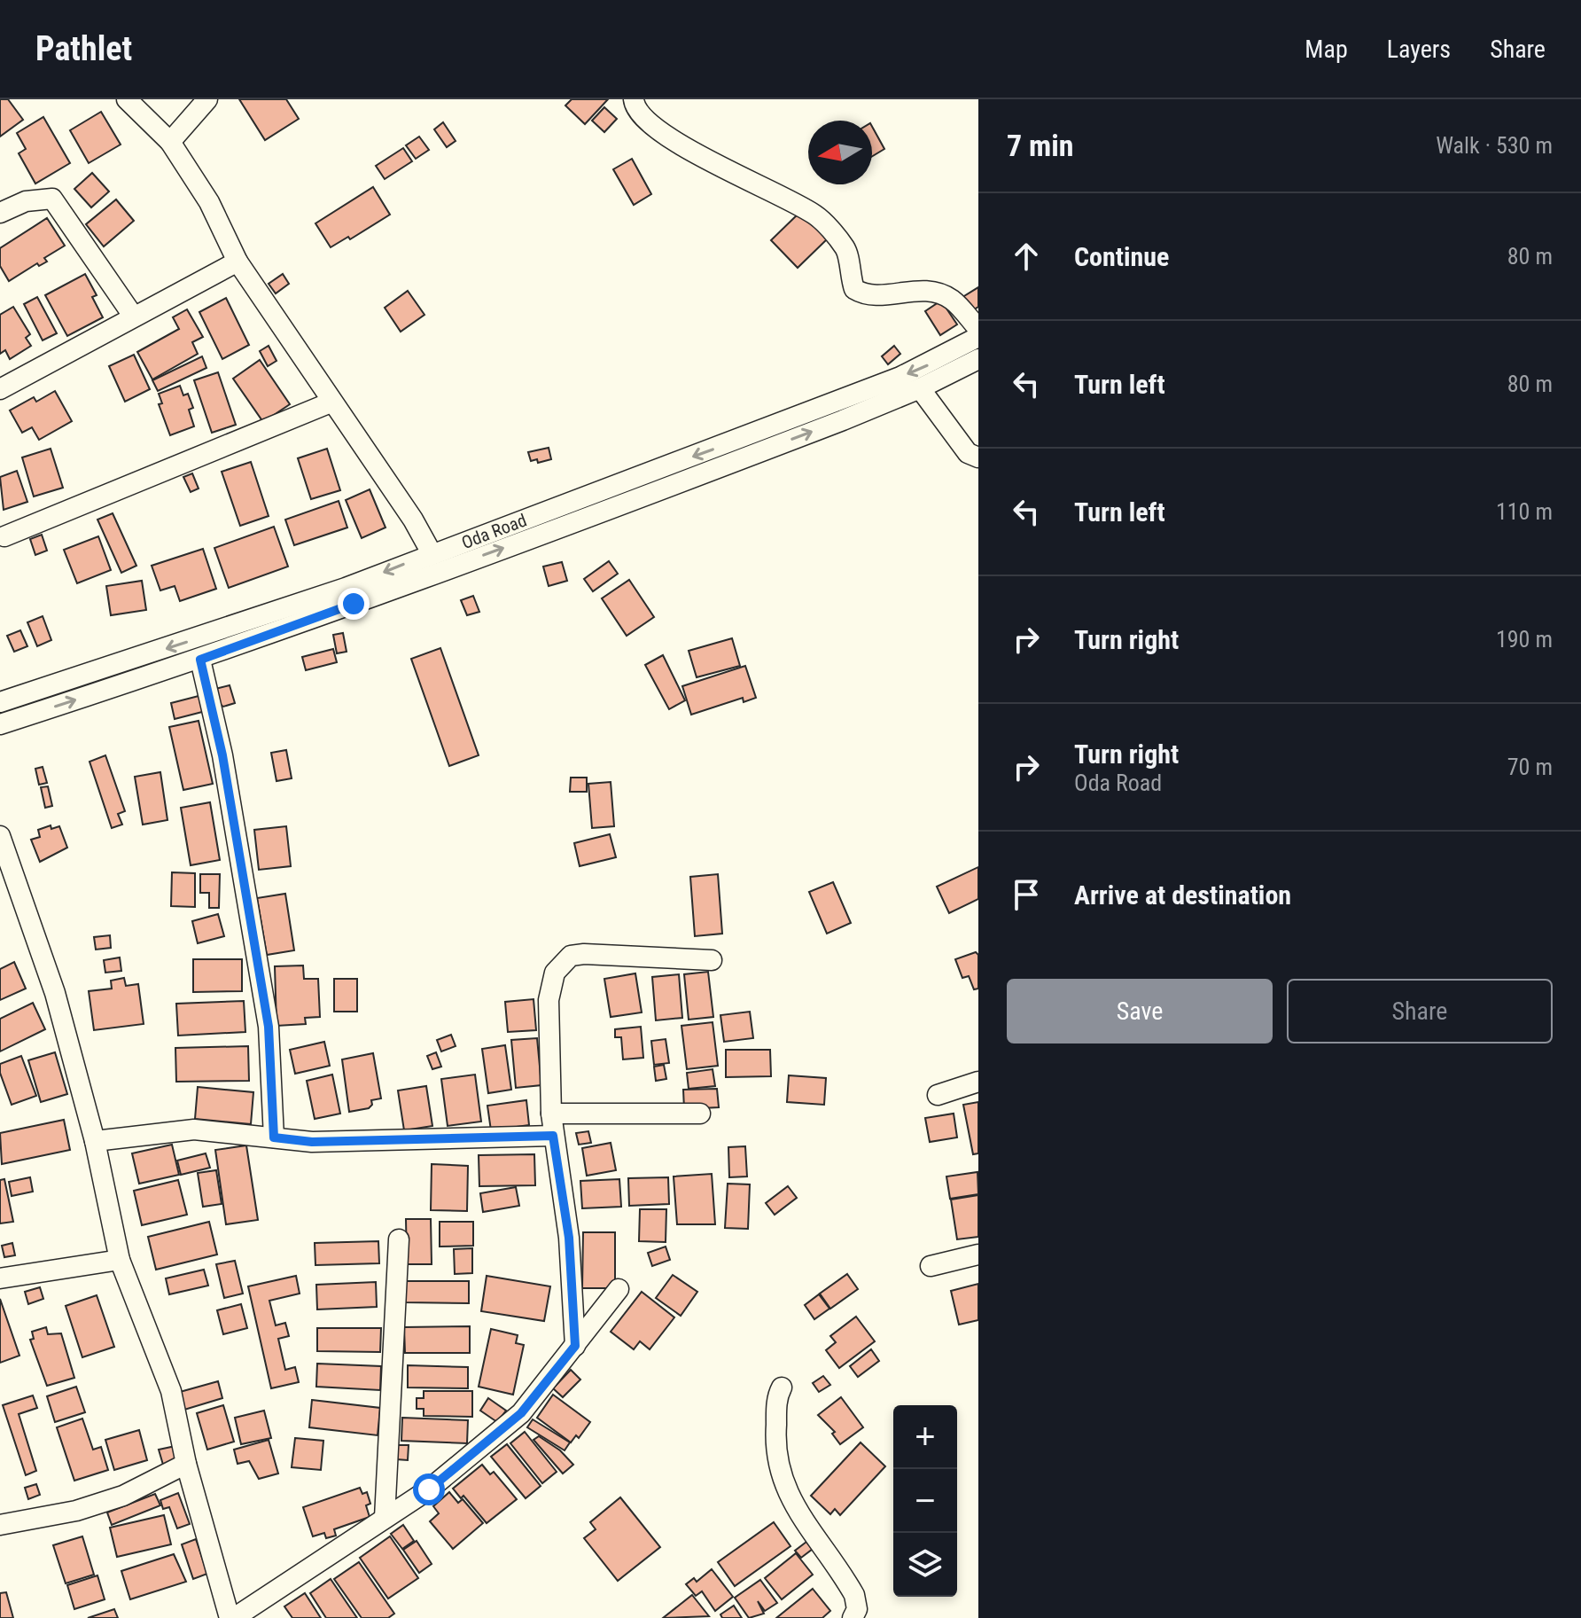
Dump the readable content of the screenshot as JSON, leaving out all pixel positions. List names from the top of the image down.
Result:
{
  "streets": {
    "street": ["Oda Road"]
  },
  "north": "left",
  "page": {
    "header": "Pathlet",
    "nav": ["Map", "Layers", "Share"],
    "heading": ["7 min", "Walk · 530 m"],
    "list": [
      ["Continue", "80 m"],
      ["Turn left", "80 m"],
      ["Turn left", "110 m"],
      ["Turn right", "190 m"],
      ["Turn right", "Oda Road", "70 m"],
      "Arrive at destination"
    ],
    "buttons": ["Save", "Share"],
    "map_buttons": ["+", "−"]
  }
}
